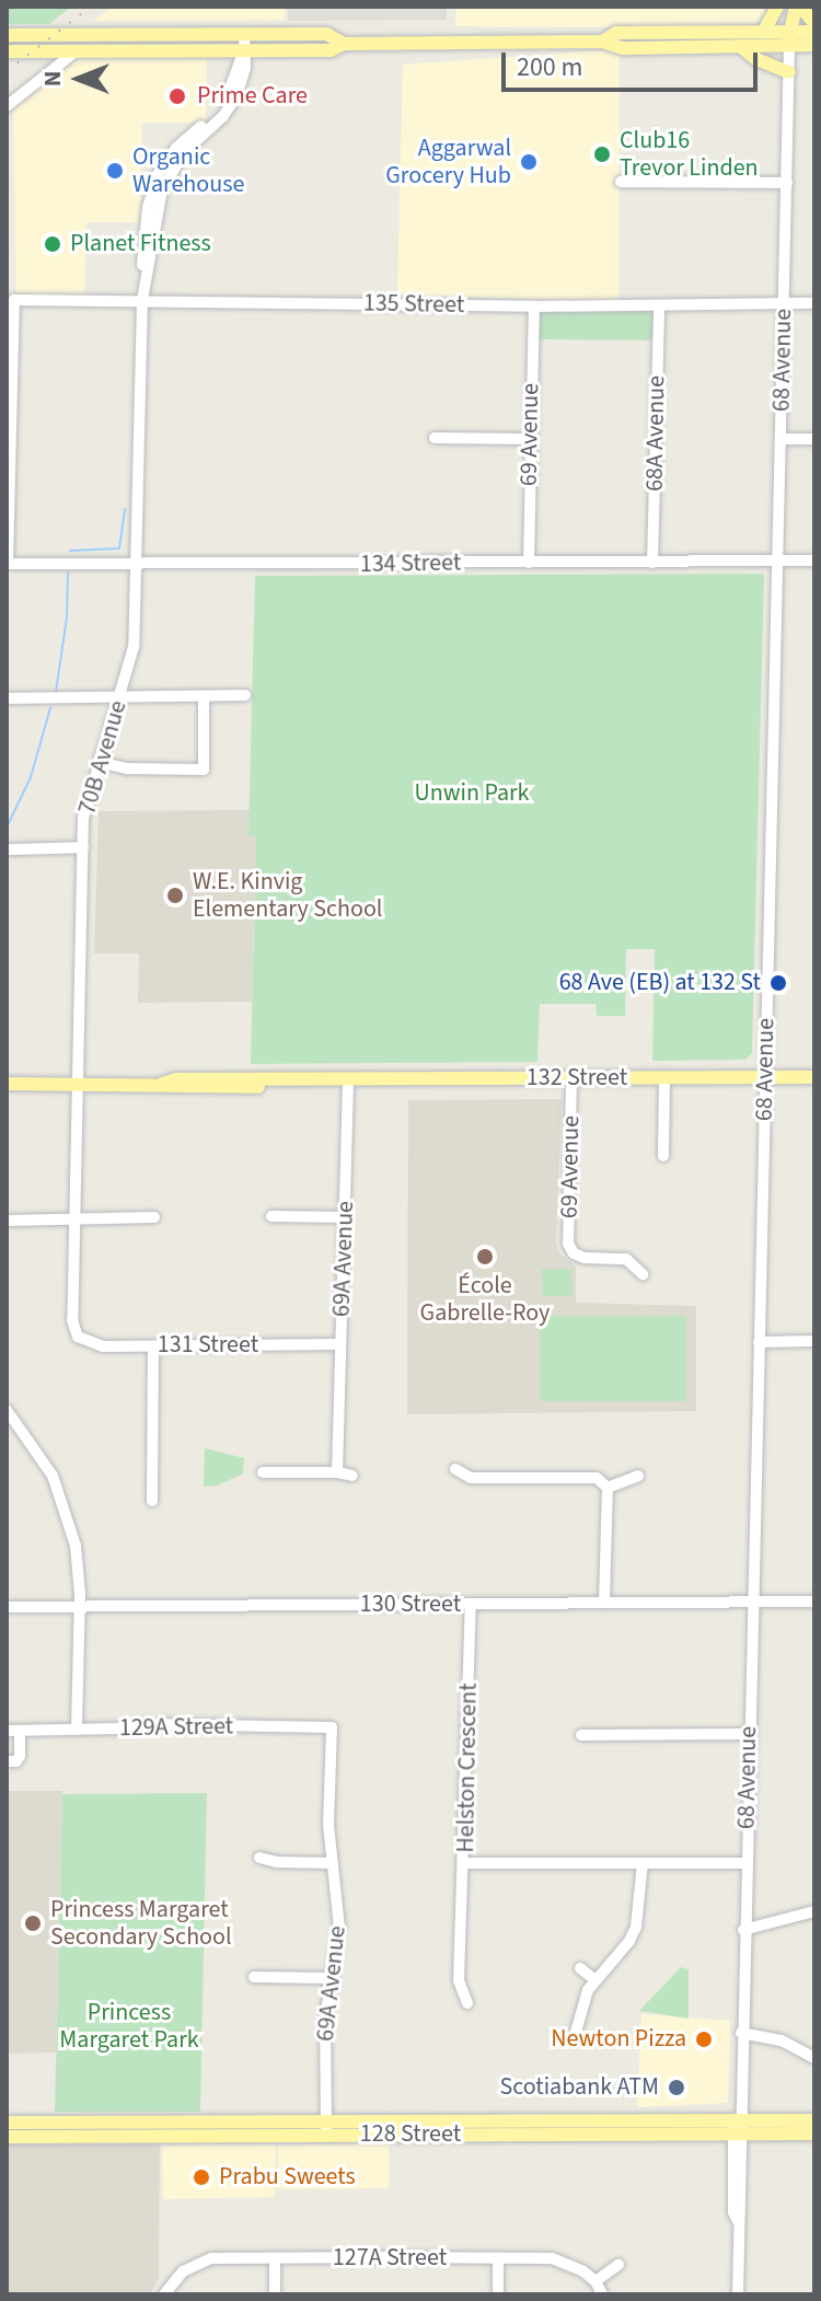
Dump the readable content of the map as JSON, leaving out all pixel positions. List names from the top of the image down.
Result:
{
  "streets": {
    "main road": ["68 Avenue", "132 Street", "128 Street"],
    "street": [
      "135 Street",
      "68A Avenue",
      "69 Avenue",
      "134 Street",
      "70B Avenue",
      "69A Avenue",
      "131 Street",
      "130 Street",
      "129A Street",
      "Helston Crescent",
      "127A Street"
    ]
  },
  "crossings": [
    ["135 Street", "68 Avenue"],
    ["135 Street", "68A Avenue"],
    ["135 Street", "69 Avenue"],
    ["135 Street", "70B Avenue"],
    ["68 Avenue", "134 Street"],
    ["68 Avenue", "132 Street"],
    ["68 Avenue", "130 Street"],
    ["68 Avenue", "Helston Crescent"],
    ["68 Avenue", "128 Street"],
    ["68A Avenue", "134 Street"],
    ["69 Avenue", "134 Street"],
    ["69 Avenue", "132 Street"],
    ["134 Street", "70B Avenue"],
    ["70B Avenue", "132 Street"],
    ["70B Avenue", "131 Street"],
    ["132 Street", "69A Avenue"],
    ["69A Avenue", "131 Street"],
    ["69A Avenue", "129A Street"],
    ["69A Avenue", "128 Street"],
    ["130 Street", "Helston Crescent"]
  ],
  "parks": ["Unwin Park", "Princess Margaret Park"],
  "places": [
    "Prime Care",
    "Club16 Trevor Linden",
    "Aggarwal Grocery Hub",
    "Organic Warehouse",
    "Planet Fitness",
    "W.E. Kinvig Elementary School",
    "68 Ave (EB) at 132 St",
    "École Gabrelle-Roy",
    "Princess Margaret Secondary School",
    "Newton Pizza",
    "Scotiabank ATM",
    "Prabu Sweets"
  ],
  "scale_bar": "200 m",
  "north": "left"
}
